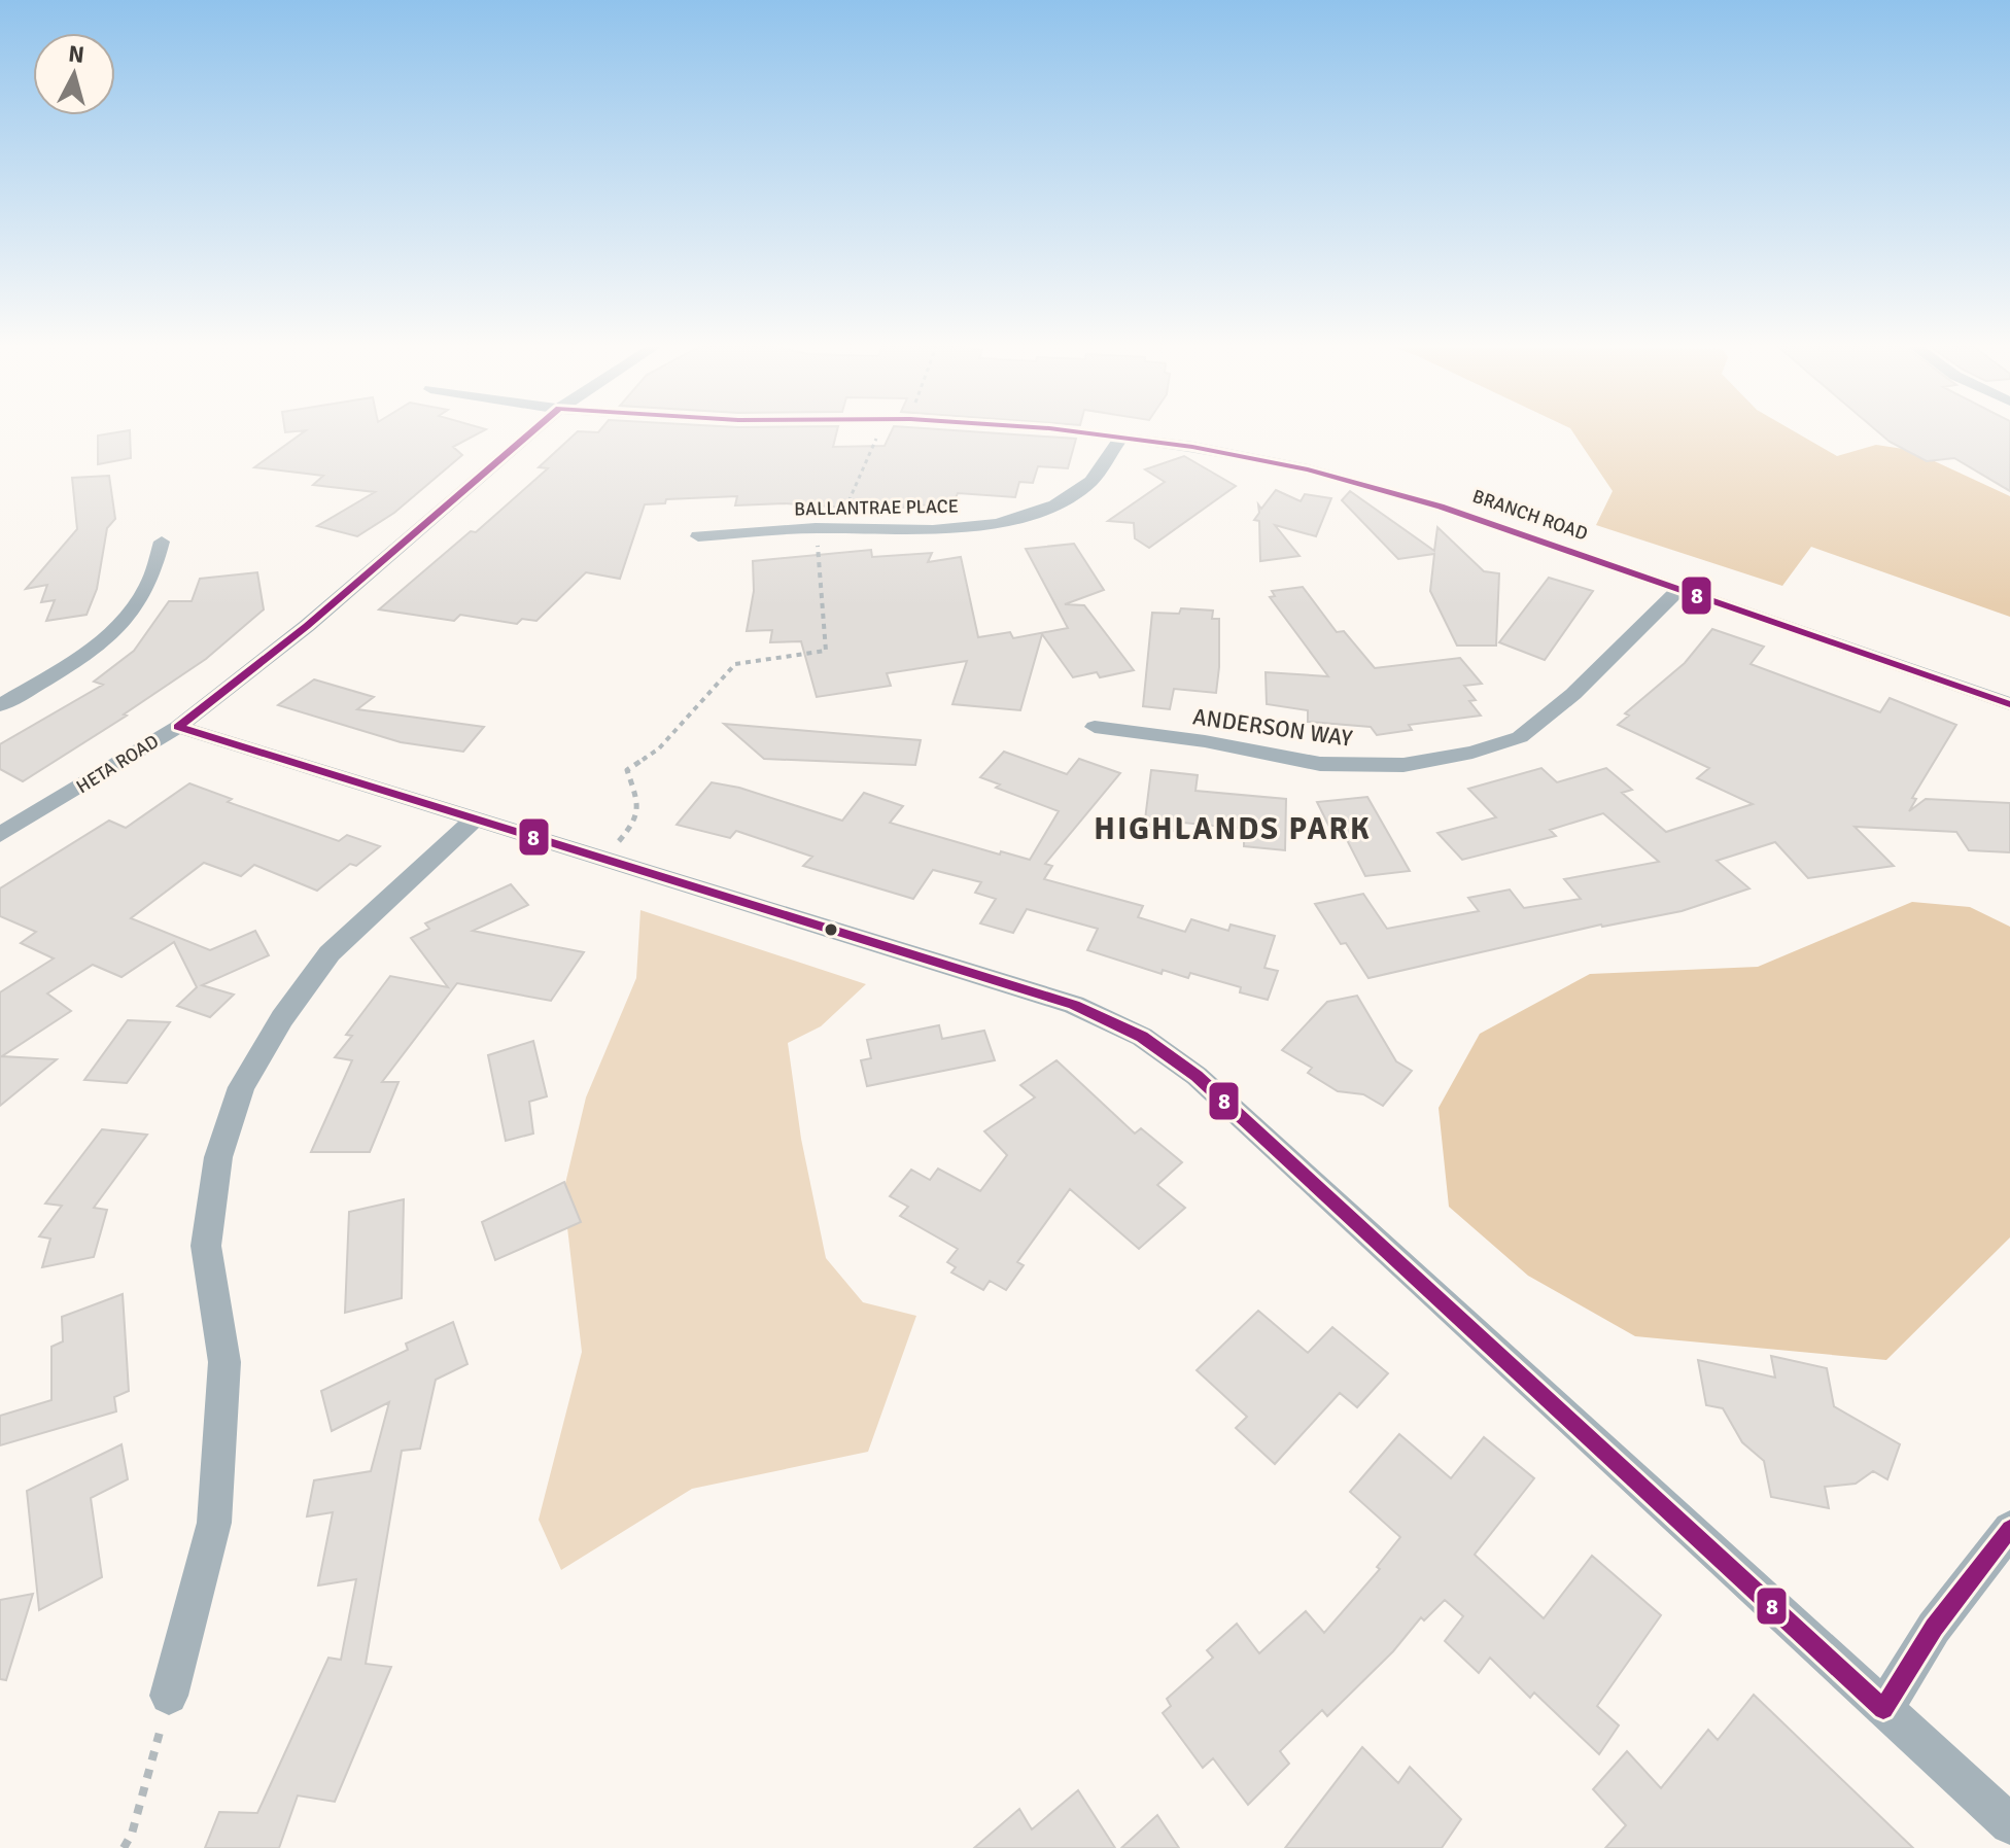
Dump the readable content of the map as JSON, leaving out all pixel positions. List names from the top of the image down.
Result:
{
  "streets": {
    "street": [
      "BALLANTRAE PLACE",
      "BRANCH ROAD",
      "ANDERSON WAY",
      "HETA ROAD"
    ]
  },
  "crossings": [
    ["BALLANTRAE PLACE", "BRANCH ROAD"],
    ["BRANCH ROAD", "ANDERSON WAY"]
  ],
  "districts": ["HIGHLANDS PARK"],
  "lines": ["transit line 8"],
  "north": "top"
}
